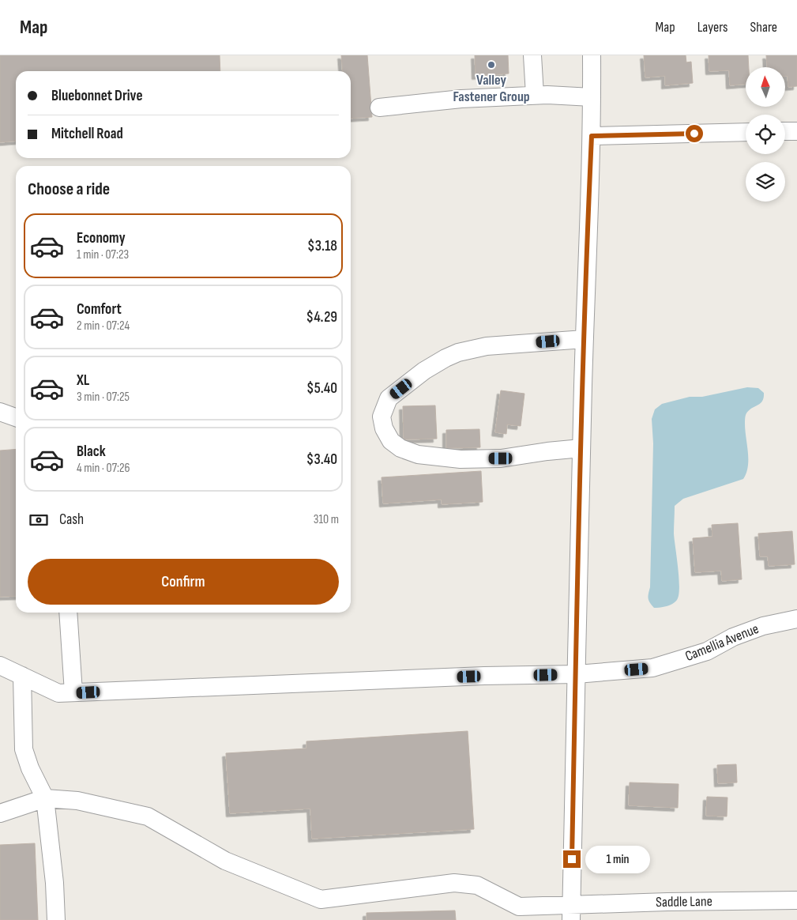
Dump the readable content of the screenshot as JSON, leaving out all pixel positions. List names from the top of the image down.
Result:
{
  "streets": {
    "street": ["Camellia Avenue", "Saddle Lane"]
  },
  "places": ["Valley Fastener Group"],
  "north": "top",
  "page": {
    "header": "Map",
    "nav": ["Map", "Layers", "Share"],
    "banner": ["Bluebonnet Drive", "Mitchell Road"],
    "heading": "Choose a ride",
    "list": [
      {
        "name": "Economy",
        "note": "1 min · 07:23",
        "value": "$3.18"
      },
      {
        "name": "Comfort",
        "note": "2 min · 07:24",
        "value": "$4.29"
      },
      {
        "name": "XL",
        "note": "3 min · 07:25",
        "value": "$5.40"
      },
      {
        "name": "Black",
        "note": "4 min · 07:26",
        "value": "$3.40"
      }
    ],
    "pay": ["Cash", "310 m"],
    "buttons": "Confirm",
    "bubble": "1 min"
  }
}
